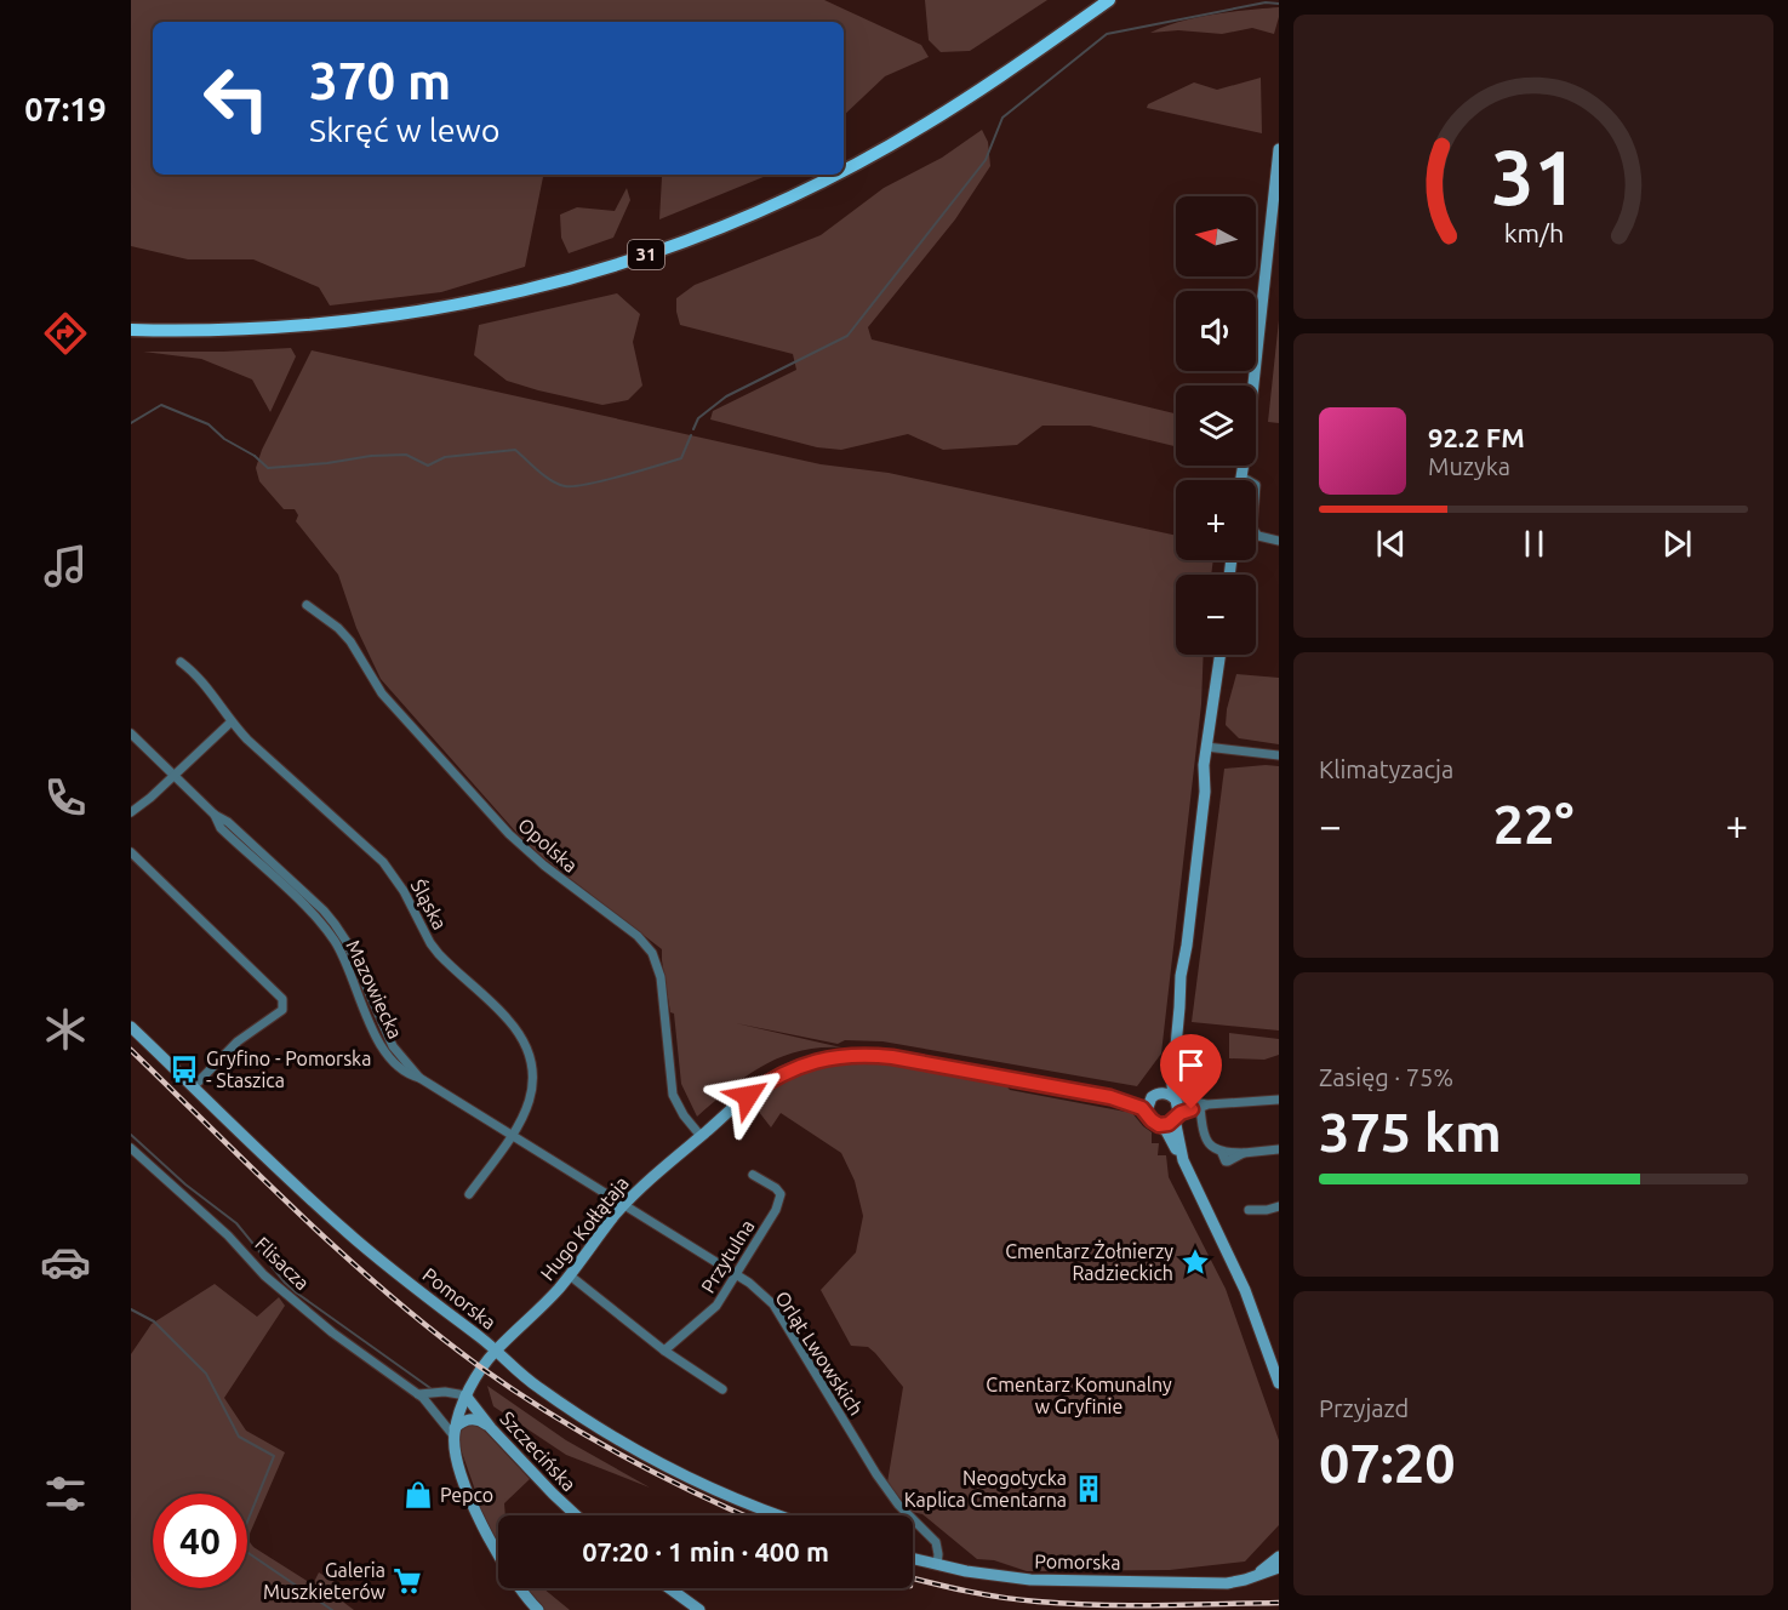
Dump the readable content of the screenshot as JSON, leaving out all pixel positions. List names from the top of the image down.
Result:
{
  "streets": {
    "main road": ["31"],
    "street": [
      "Opolska",
      "Śląska",
      "Mazowiecka",
      "Hugo Kołłątaja",
      "Przytulna",
      "Flisacza",
      "Pomorska",
      "Orląt Lwowskich",
      "Szczecińska"
    ]
  },
  "crossings": [
    ["Opolska", "Hugo Kołłątaja"],
    ["Śląska", "Mazowiecka"],
    ["Mazowiecka", "Hugo Kołłątaja"],
    ["Mazowiecka", "Orląt Lwowskich"],
    ["Hugo Kołłątaja", "Pomorska"],
    ["Hugo Kołłątaja", "Orląt Lwowskich"],
    ["Hugo Kołłątaja", "Szczecińska"],
    ["Przytulna", "Orląt Lwowskich"],
    ["Pomorska", "Orląt Lwowskich"]
  ],
  "parks": ["Cmentarz Komunalny w Gryfinie"],
  "places": {
    "bus stop": ["Gryfino - Pomorska - Staszica"],
    "place": ["Cmentarz Żołnierzy Radzieckich"],
    "building": ["Neogotycka Kaplica Cmentarna"],
    "shop": ["Pepco"],
    "supermarket": ["Galeria Muszkieterów"]
  },
  "north": "left",
  "page": {
    "tabs": "07:19",
    "turn": ["370 m", "Skręć w lewo"],
    "map_buttons": ["+", "−"],
    "song": ["92.2 FM", "Muzyka"],
    "tile": [
      "Klimatyzacja",
      ["Zasięg · 75%", "375 km"],
      ["Przyjazd", "07:20"]
    ],
    "heat": ["−", "22°", "+"],
    "limit": "40",
    "trip": "07:20 · 1 min · 400 m",
    "gauge": ["31", "km/h"]
  }
}
